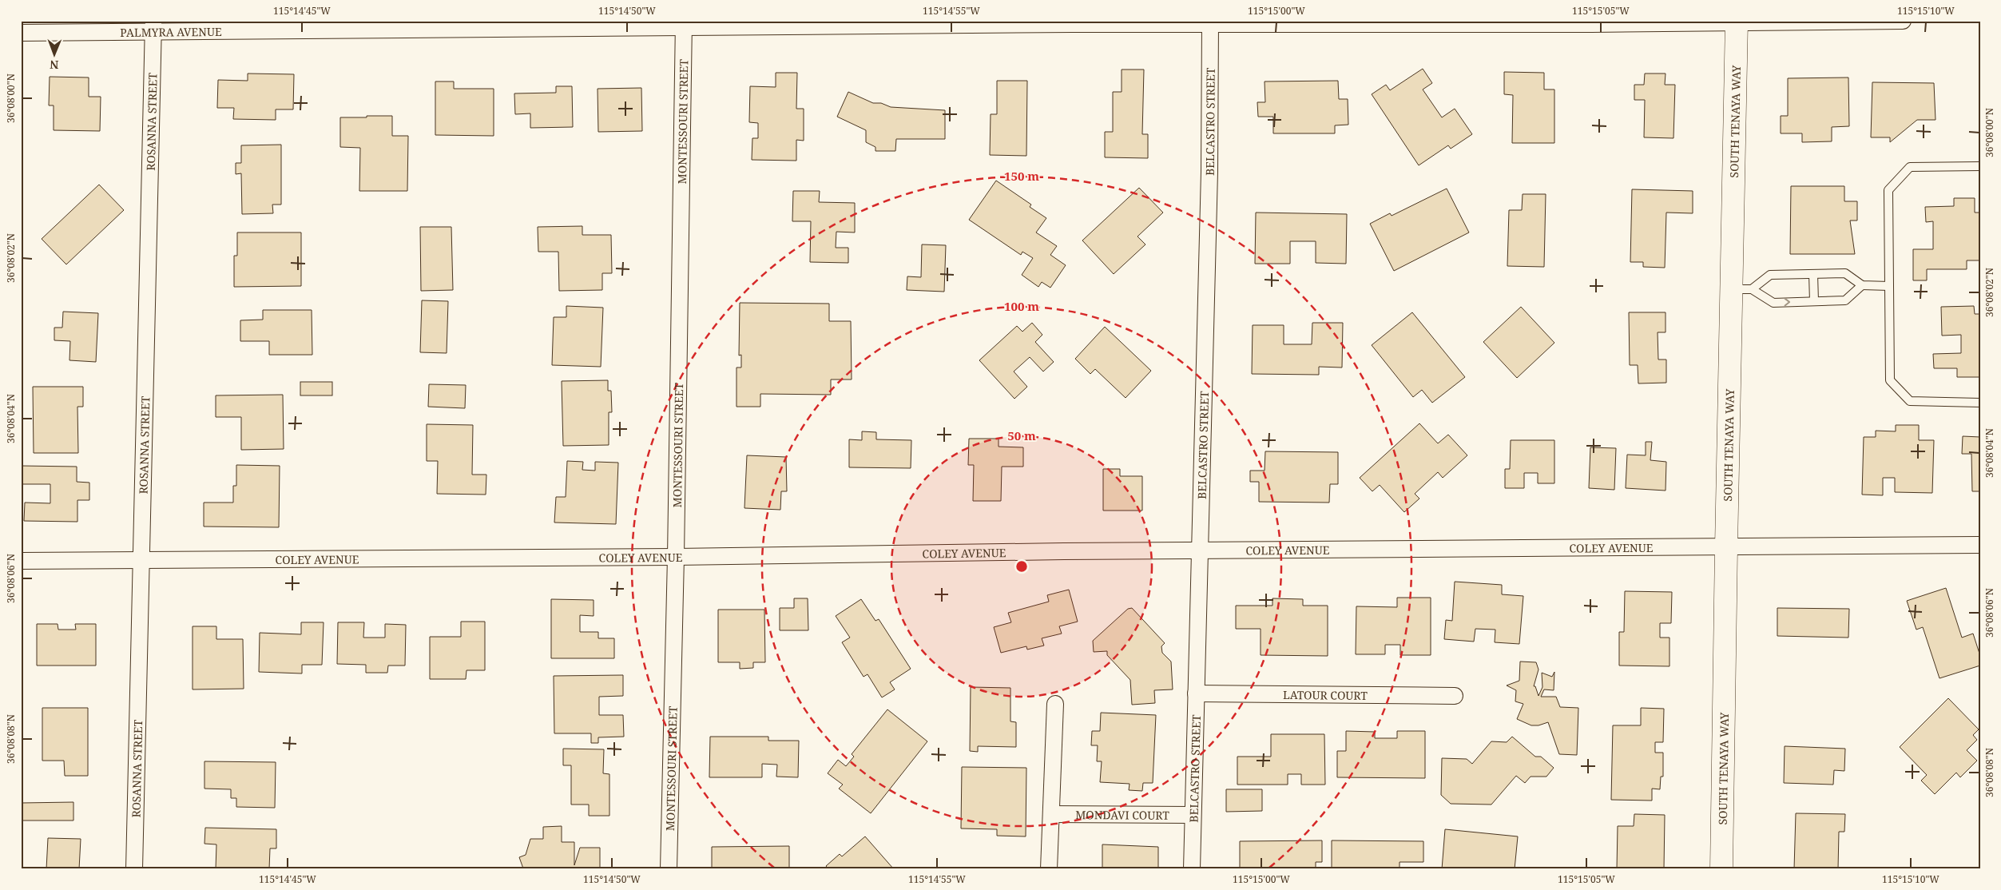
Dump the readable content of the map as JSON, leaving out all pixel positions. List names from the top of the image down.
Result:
{
  "streets": {
    "street": [
      "PALMYRA AVENUE",
      "ROSANNA STREET",
      "MONTESSOURI STREET",
      "BELCASTRO STREET",
      "SOUTH TENAYA WAY",
      "COLEY AVENUE",
      "LATOUR COURT",
      "MONDAVI COURT"
    ]
  },
  "crossings": [
    ["PALMYRA AVENUE", "ROSANNA STREET"],
    ["PALMYRA AVENUE", "MONTESSOURI STREET"],
    ["PALMYRA AVENUE", "BELCASTRO STREET"],
    ["PALMYRA AVENUE", "SOUTH TENAYA WAY"],
    ["ROSANNA STREET", "COLEY AVENUE"],
    ["MONTESSOURI STREET", "COLEY AVENUE"],
    ["BELCASTRO STREET", "COLEY AVENUE"],
    ["BELCASTRO STREET", "LATOUR COURT"],
    ["BELCASTRO STREET", "MONDAVI COURT"],
    ["SOUTH TENAYA WAY", "COLEY AVENUE"]
  ],
  "north": "bottom",
  "coordinates": [
    "115°14'45\"W",
    "115°14'50\"W",
    "115°14'55\"W",
    "115°15'00\"W",
    "115°15'05\"W",
    "115°15'10\"W",
    "36°08'00\"N",
    "36°08'02\"N",
    "36°08'04\"N",
    "36°08'06\"N",
    "36°08'08\"N"
  ],
  "rings": ["150 m", "100 m", "50 m"]
}
